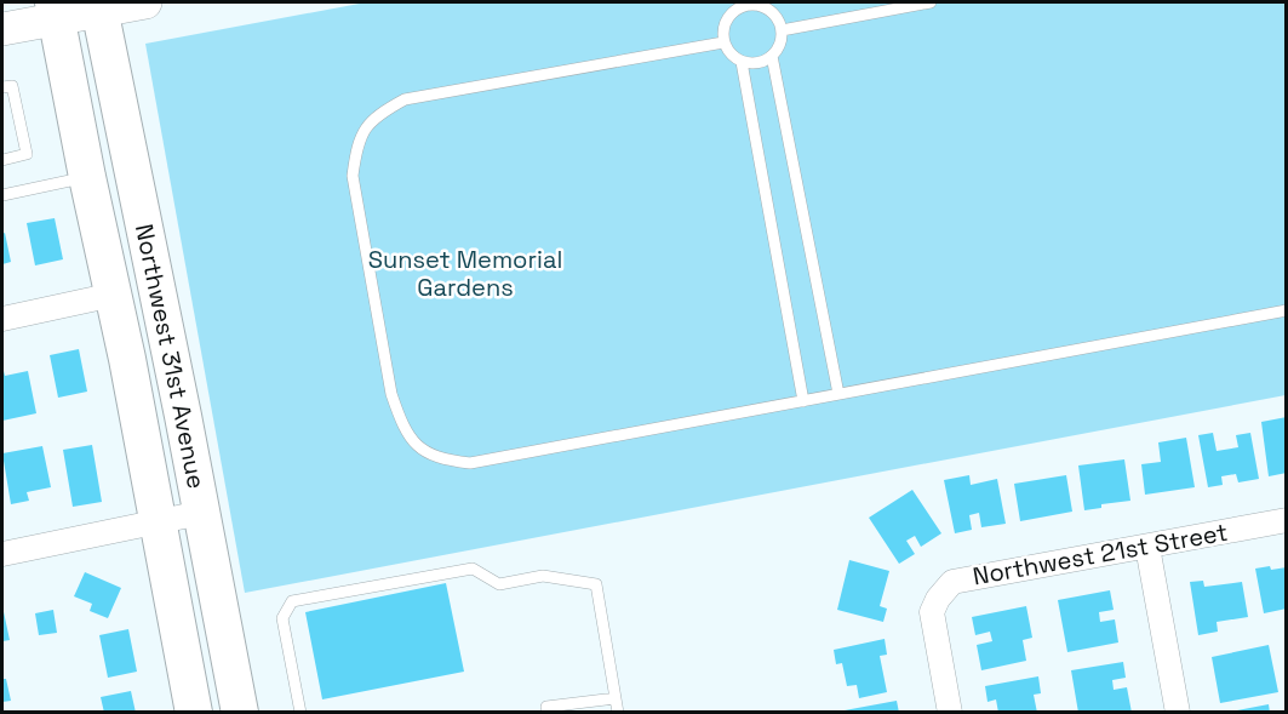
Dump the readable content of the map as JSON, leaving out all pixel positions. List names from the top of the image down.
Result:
{
  "streets": {
    "main road": ["Northwest 31st Avenue"],
    "street": ["Northwest 21st Street"]
  },
  "parks": ["Sunset Memorial Gardens"]
}
